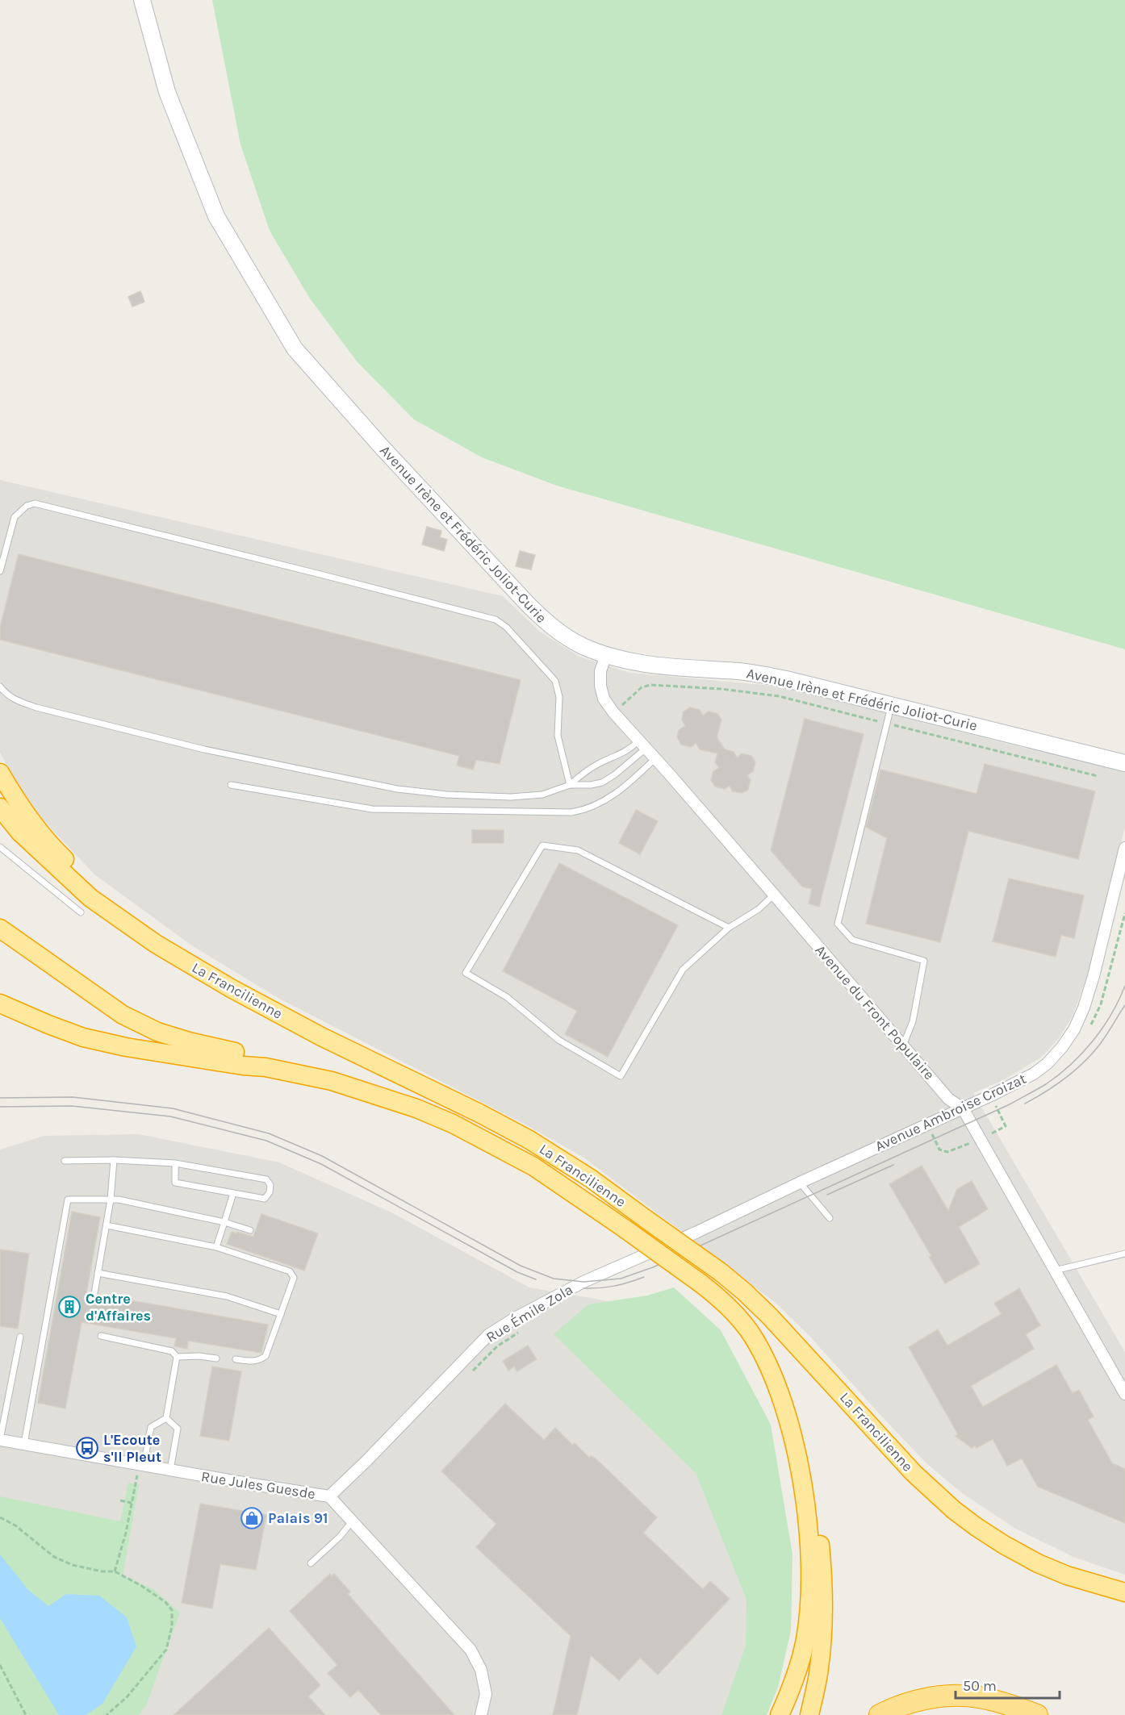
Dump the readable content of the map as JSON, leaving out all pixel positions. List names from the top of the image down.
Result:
{
  "streets": {
    "highway": ["La Francilienne"],
    "main road": ["Avenue Irène et Frédéric Joliot-Curie"],
    "street": [
      "Avenue du Front Populaire",
      "Avenue Ambroise Croizat",
      "Rue Émile Zola",
      "Rue Jules Guesde"
    ]
  },
  "crossings": [
    ["Avenue Irène et Frédéric Joliot-Curie", "Avenue du Front Populaire"],
    ["Avenue du Front Populaire", "Avenue Ambroise Croizat"],
    ["Avenue Ambroise Croizat", "Rue Émile Zola"],
    ["Rue Émile Zola", "Rue Jules Guesde"]
  ],
  "places": {
    "building": ["Centre d'Affaires"],
    "bus stop": ["L'Ecoute s'Il Pleut"],
    "shop": ["Palais 91"]
  },
  "scale_bar": "50 m"
}
